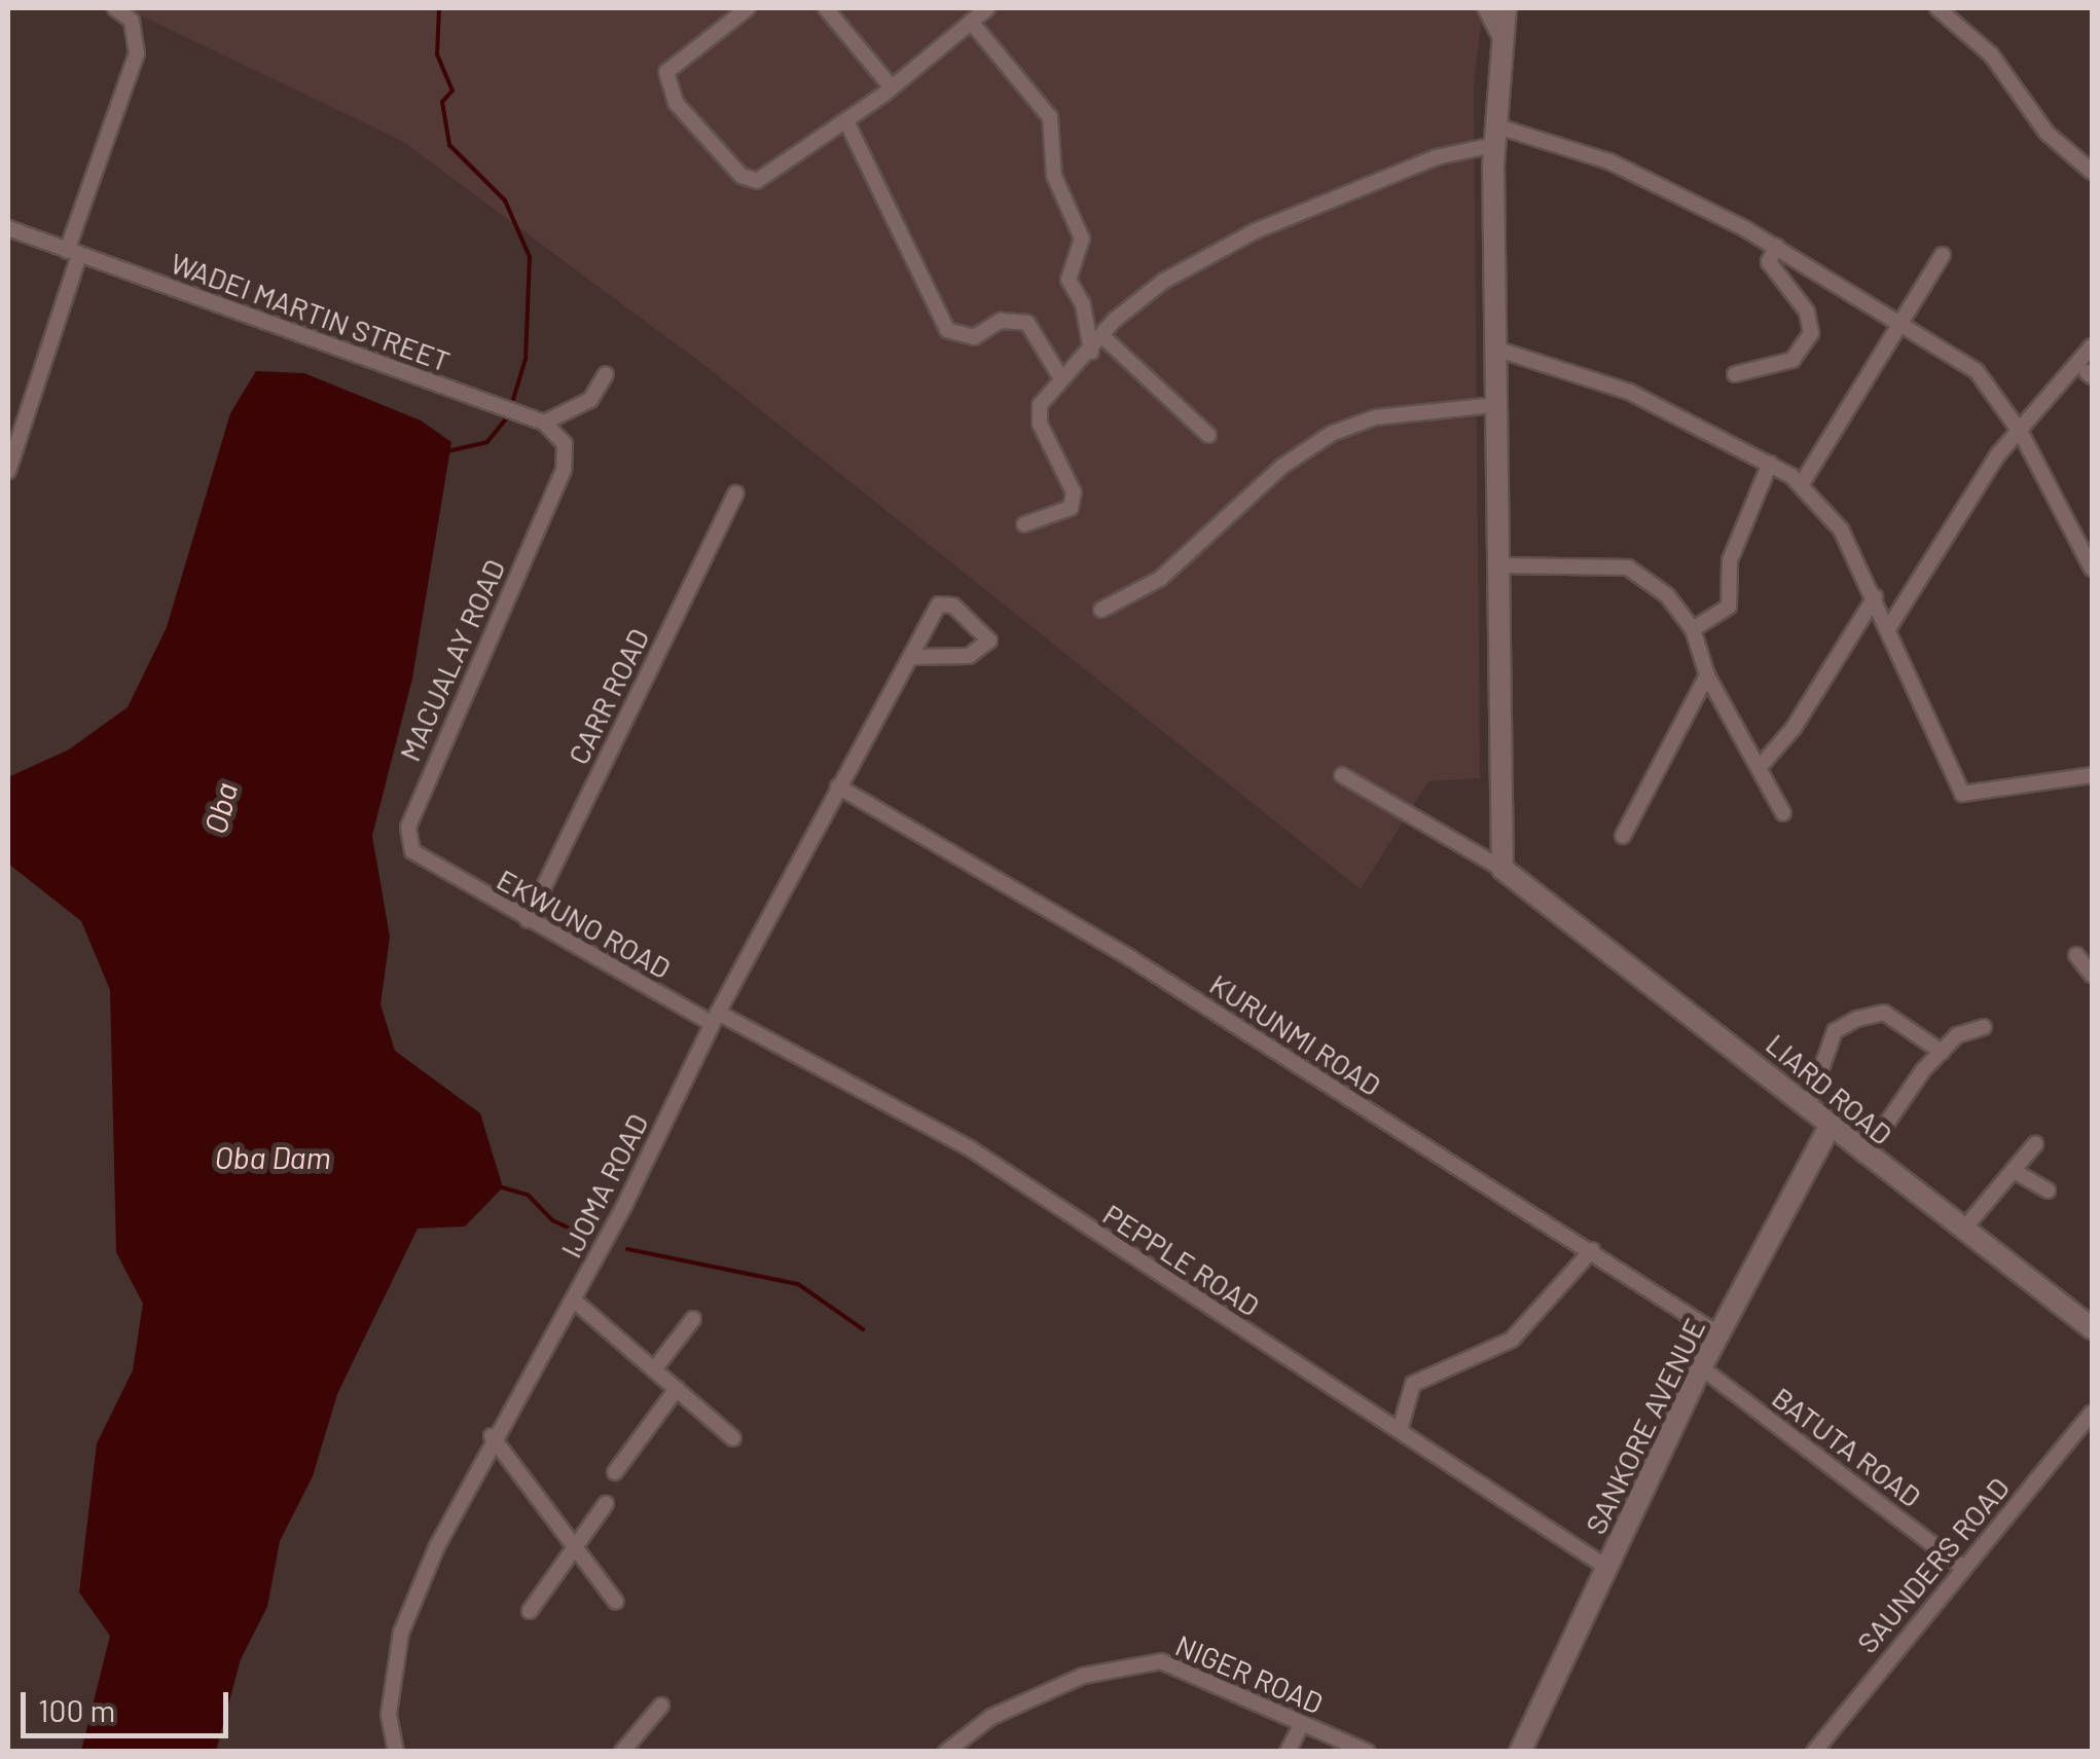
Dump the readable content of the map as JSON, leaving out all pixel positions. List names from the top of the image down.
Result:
{
  "streets": {
    "street": [
      "WADEI MARTIN STREET",
      "MACUALAY ROAD",
      "CARR ROAD",
      "EKWUNO ROAD",
      "KURUNMI ROAD",
      "LIARD ROAD",
      "IJOMA ROAD",
      "PEPPLE ROAD",
      "SANKORE AVENUE",
      "BATUTA ROAD",
      "SAUNDERS ROAD",
      "NIGER ROAD"
    ]
  },
  "crossings": [
    ["WADEI MARTIN STREET", "MACUALAY ROAD"],
    ["MACUALAY ROAD", "EKWUNO ROAD"],
    ["CARR ROAD", "EKWUNO ROAD"],
    ["EKWUNO ROAD", "IJOMA ROAD"],
    ["EKWUNO ROAD", "PEPPLE ROAD"],
    ["KURUNMI ROAD", "IJOMA ROAD"],
    ["KURUNMI ROAD", "SANKORE AVENUE"],
    ["LIARD ROAD", "SANKORE AVENUE"],
    ["IJOMA ROAD", "PEPPLE ROAD"],
    ["PEPPLE ROAD", "SANKORE AVENUE"],
    ["SANKORE AVENUE", "BATUTA ROAD"],
    ["BATUTA ROAD", "SAUNDERS ROAD"]
  ],
  "water": ["Oba", "Oba Dam"],
  "scale_bar": "100 m"
}
